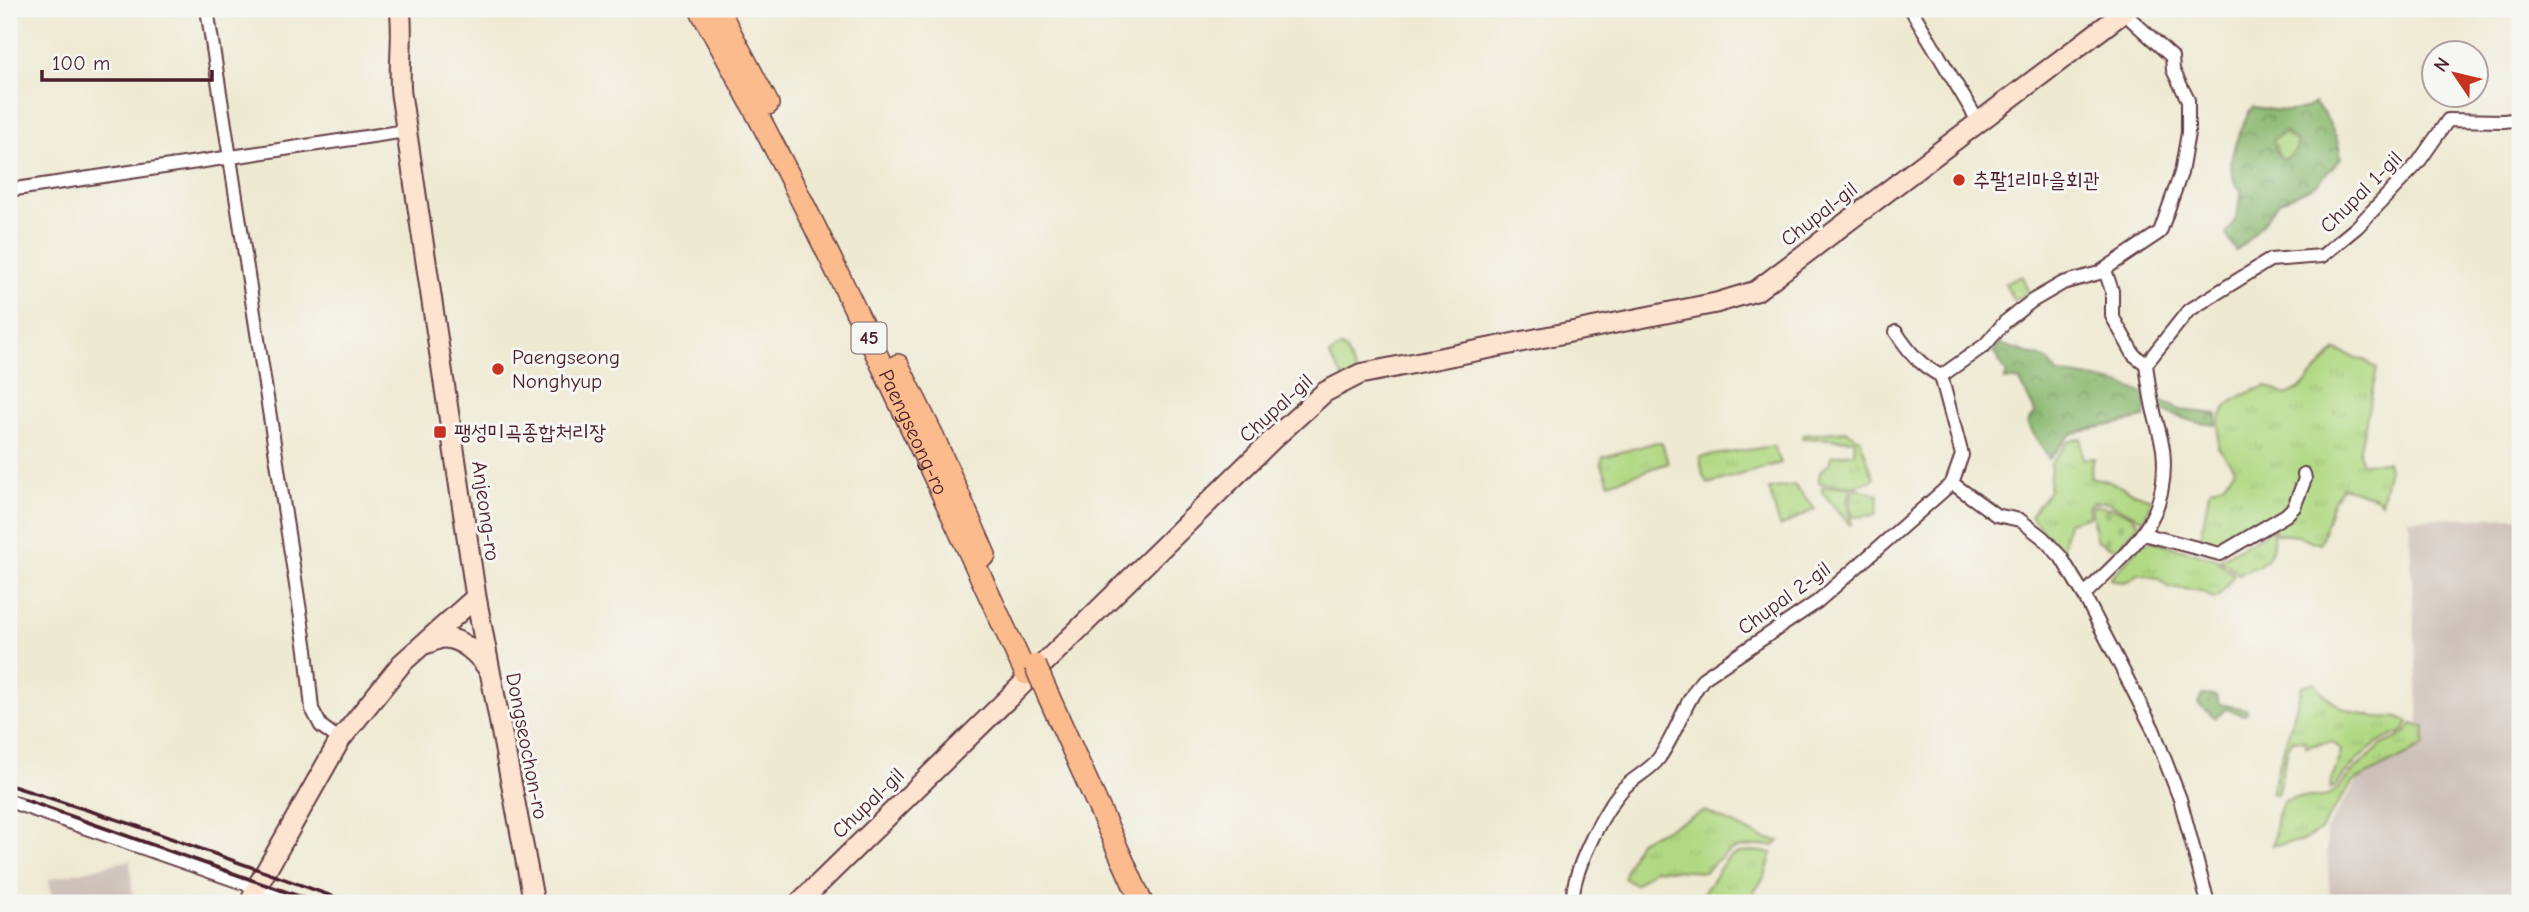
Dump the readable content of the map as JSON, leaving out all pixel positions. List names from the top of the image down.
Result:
{
  "streets": {
    "main road": ["45", "Paengseong-ro"],
    "street": [
      "Chupal 1-gil",
      "Chupal-gil",
      "Anjeong-ro",
      "Chupal 2-gil",
      "Dongseochon-ro"
    ]
  },
  "crossings": [
    ["45", "Paengseong-ro"],
    ["Anjeong-ro", "Dongseochon-ro"]
  ],
  "places": {
    "other": ["추팔1리마을회관", "Paengseong Nonghyup"],
    "transit": ["팽성미곡종합처리장"]
  },
  "scale_bar": "100 m",
  "north": "top left"
}
